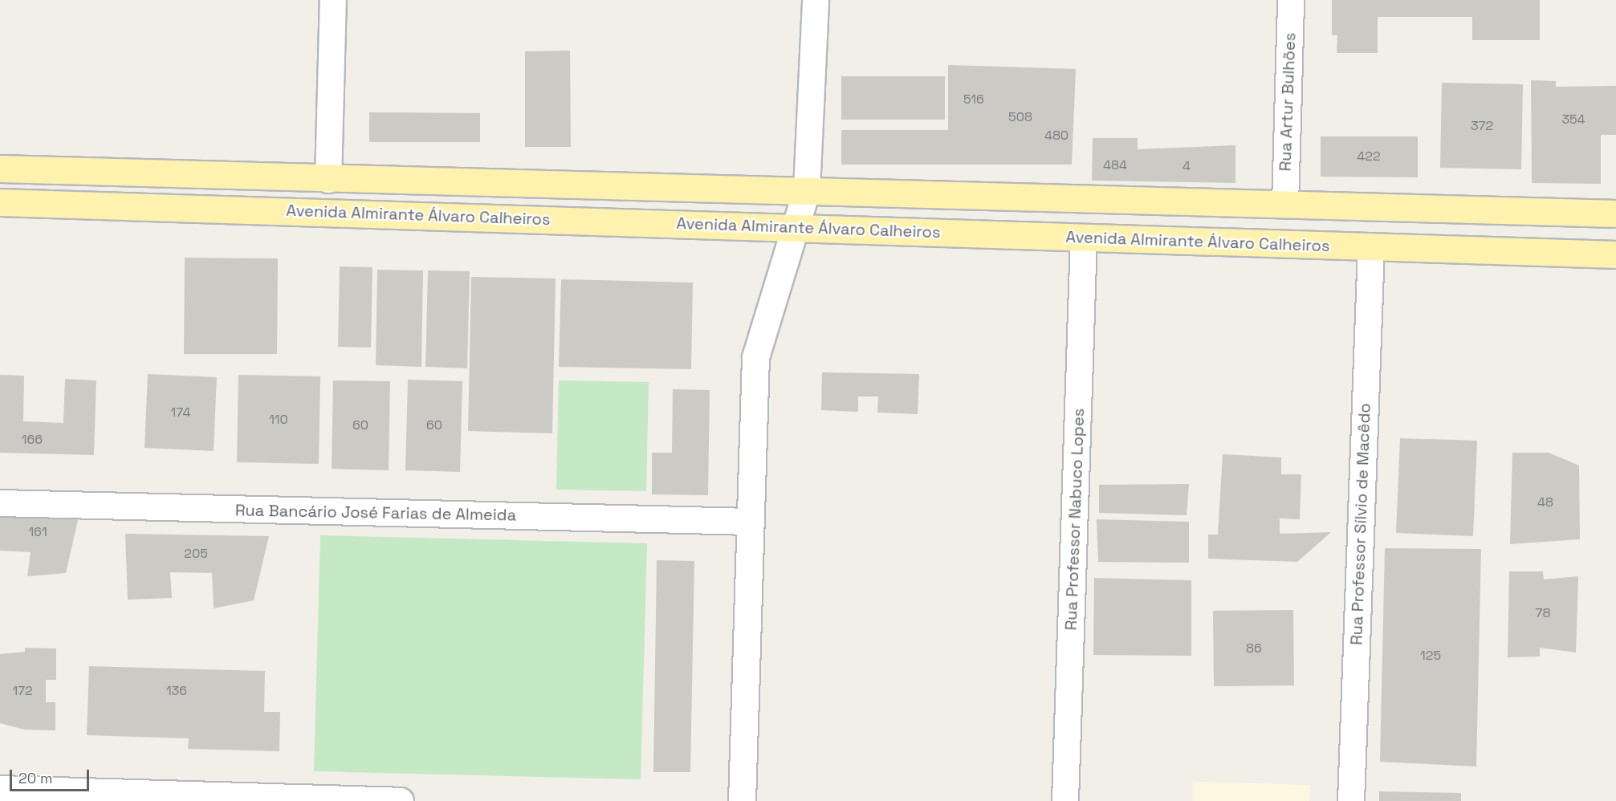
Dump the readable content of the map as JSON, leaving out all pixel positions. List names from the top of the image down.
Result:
{
  "streets": {
    "main road": ["Avenida Almirante Álvaro Calheiros"],
    "street": [
      "Rua Artur Bulhões",
      "Rua Bancário José Farias de Almeida",
      "Rua Professor Nabuco Lopes",
      "Rua Professor Sílvio de Macêdo"
    ]
  },
  "crossings": [
    ["Rua Artur Bulhões", "Avenida Almirante Álvaro Calheiros"],
    ["Avenida Almirante Álvaro Calheiros", "Rua Professor Nabuco Lopes"],
    ["Avenida Almirante Álvaro Calheiros", "Rua Professor Sílvio de Macêdo"]
  ],
  "house_numbers": [
    "516",
    "508",
    "354",
    "372",
    "480",
    "422",
    "484",
    "4",
    "174",
    "110",
    "60",
    "60",
    "166",
    "48",
    "161",
    "205",
    "78",
    "86",
    "125",
    "172",
    "136"
  ],
  "scale_bar": "20 m"
}
